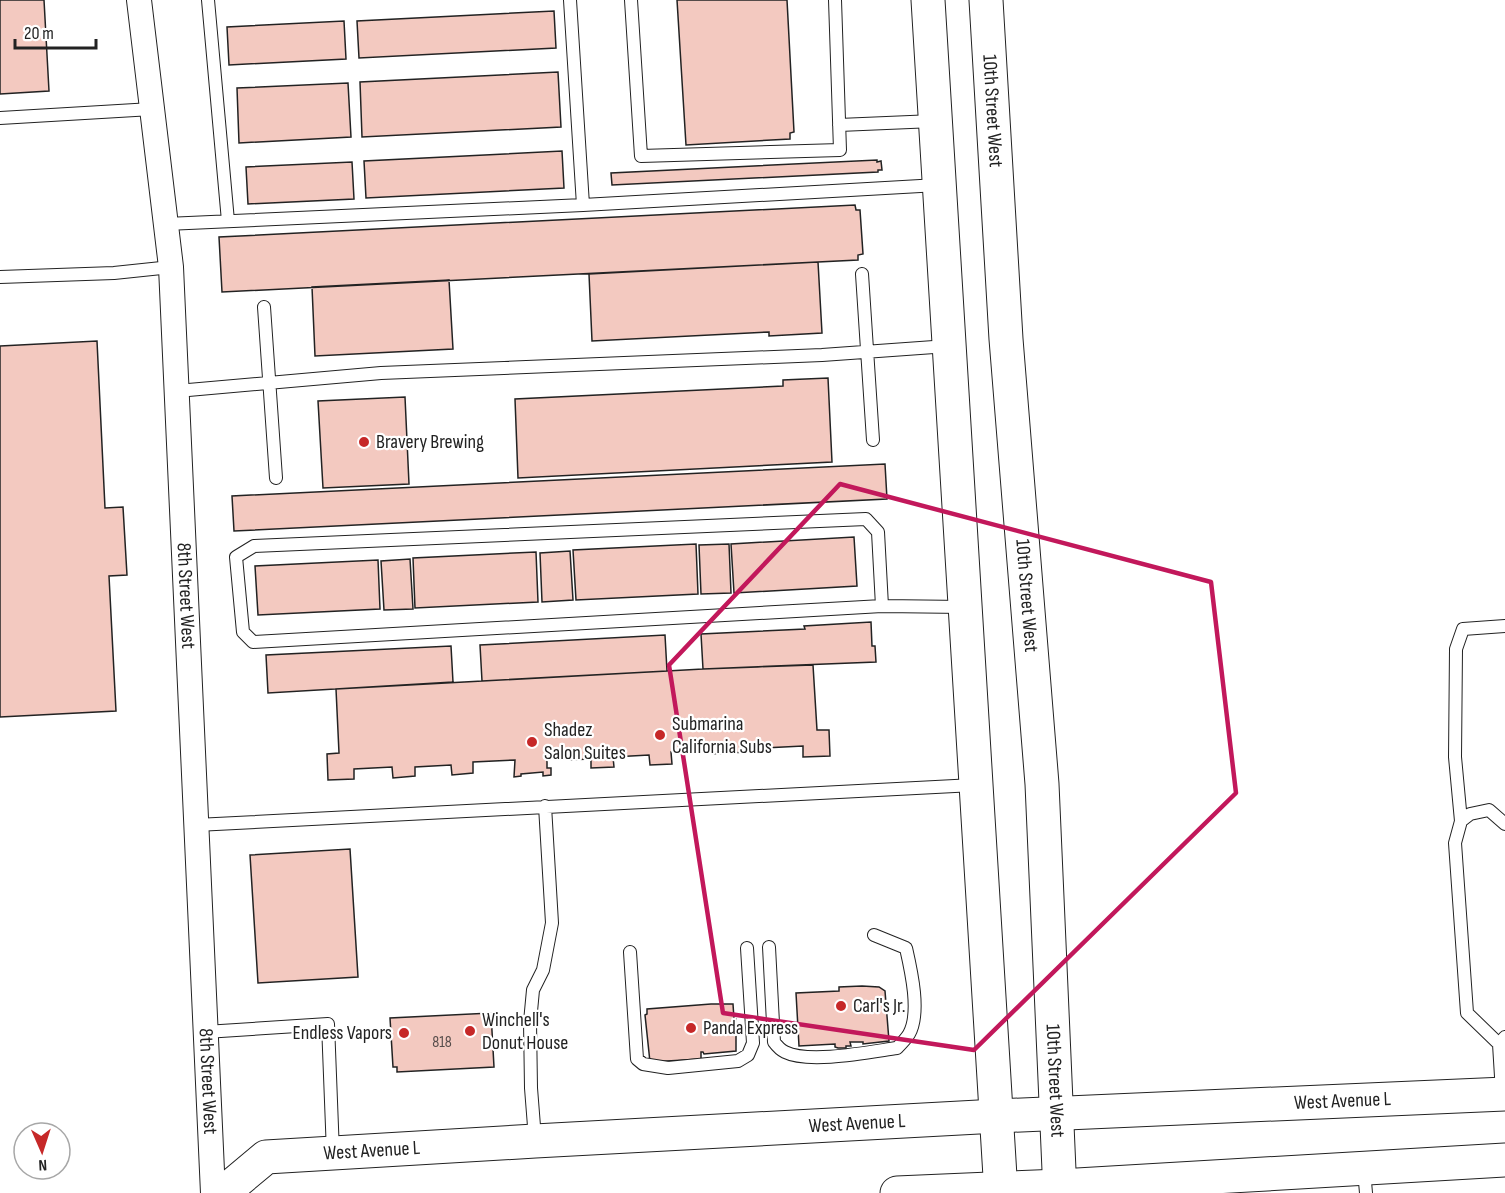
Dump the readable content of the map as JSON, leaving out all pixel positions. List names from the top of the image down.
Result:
{
  "streets": {
    "main road": ["10th Street West", "West Avenue L"],
    "street": ["8th Street West"]
  },
  "crossings": [
    ["10th Street West", "West Avenue L"]
  ],
  "places": [
    "Bravery Brewing",
    "Submarina California Subs",
    "Shadez Salon Suites",
    "Carl's Jr.",
    "Panda Express",
    "Winchell's Donut House",
    "Endless Vapors"
  ],
  "house_numbers": ["818"],
  "scale_bar": "20 m",
  "north": "bottom"
}
